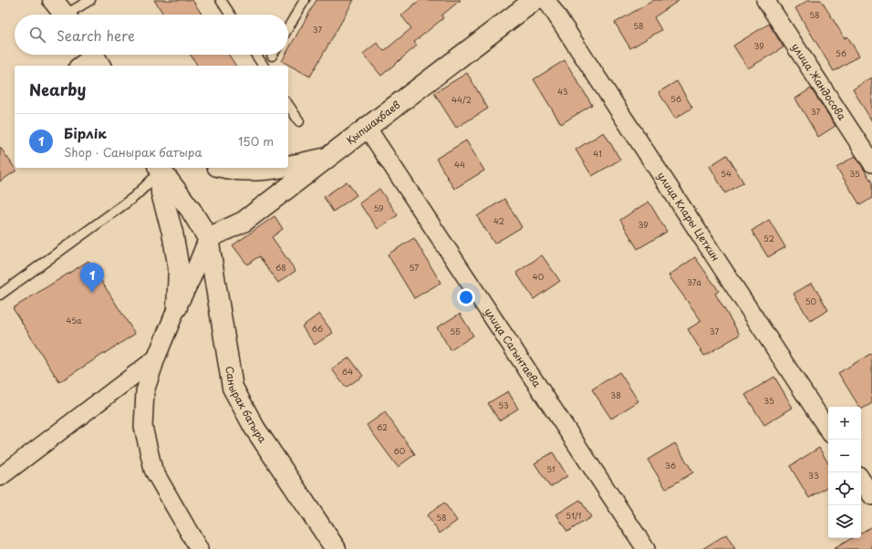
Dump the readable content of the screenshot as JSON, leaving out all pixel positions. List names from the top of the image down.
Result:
{
  "streets": {
    "street": [
      "улица Жандосова",
      "Қыпшақбаев",
      "улица Клары Цеткин",
      "улица Сагынтаева",
      "Санырак батыра"
    ]
  },
  "crossings": [
    ["Қыпшақбаев", "улица Сагынтаева"],
    ["Қыпшақбаев", "Санырак батыра"]
  ],
  "house_numbers": [
    "58",
    "58",
    "37",
    "39",
    "56",
    "43",
    "56",
    "44/2",
    "37",
    "41",
    "44",
    "54",
    "35",
    "59",
    "42",
    "39",
    "52",
    "68",
    "57",
    "40",
    "37а",
    "50",
    "45а",
    "66",
    "55",
    "37",
    "64",
    "38",
    "35",
    "53",
    "62",
    "60",
    "36",
    "51",
    "33",
    "51/1",
    "58"
  ],
  "page": {
    "search": "Search here",
    "heading": "Nearby",
    "list": [
      {
        "mark": "1",
        "name": "Бірлік",
        "note": "Shop · Санырак батыра",
        "value": "150 m"
      }
    ],
    "pins": "1",
    "map_buttons": ["+", "−"]
  }
}
